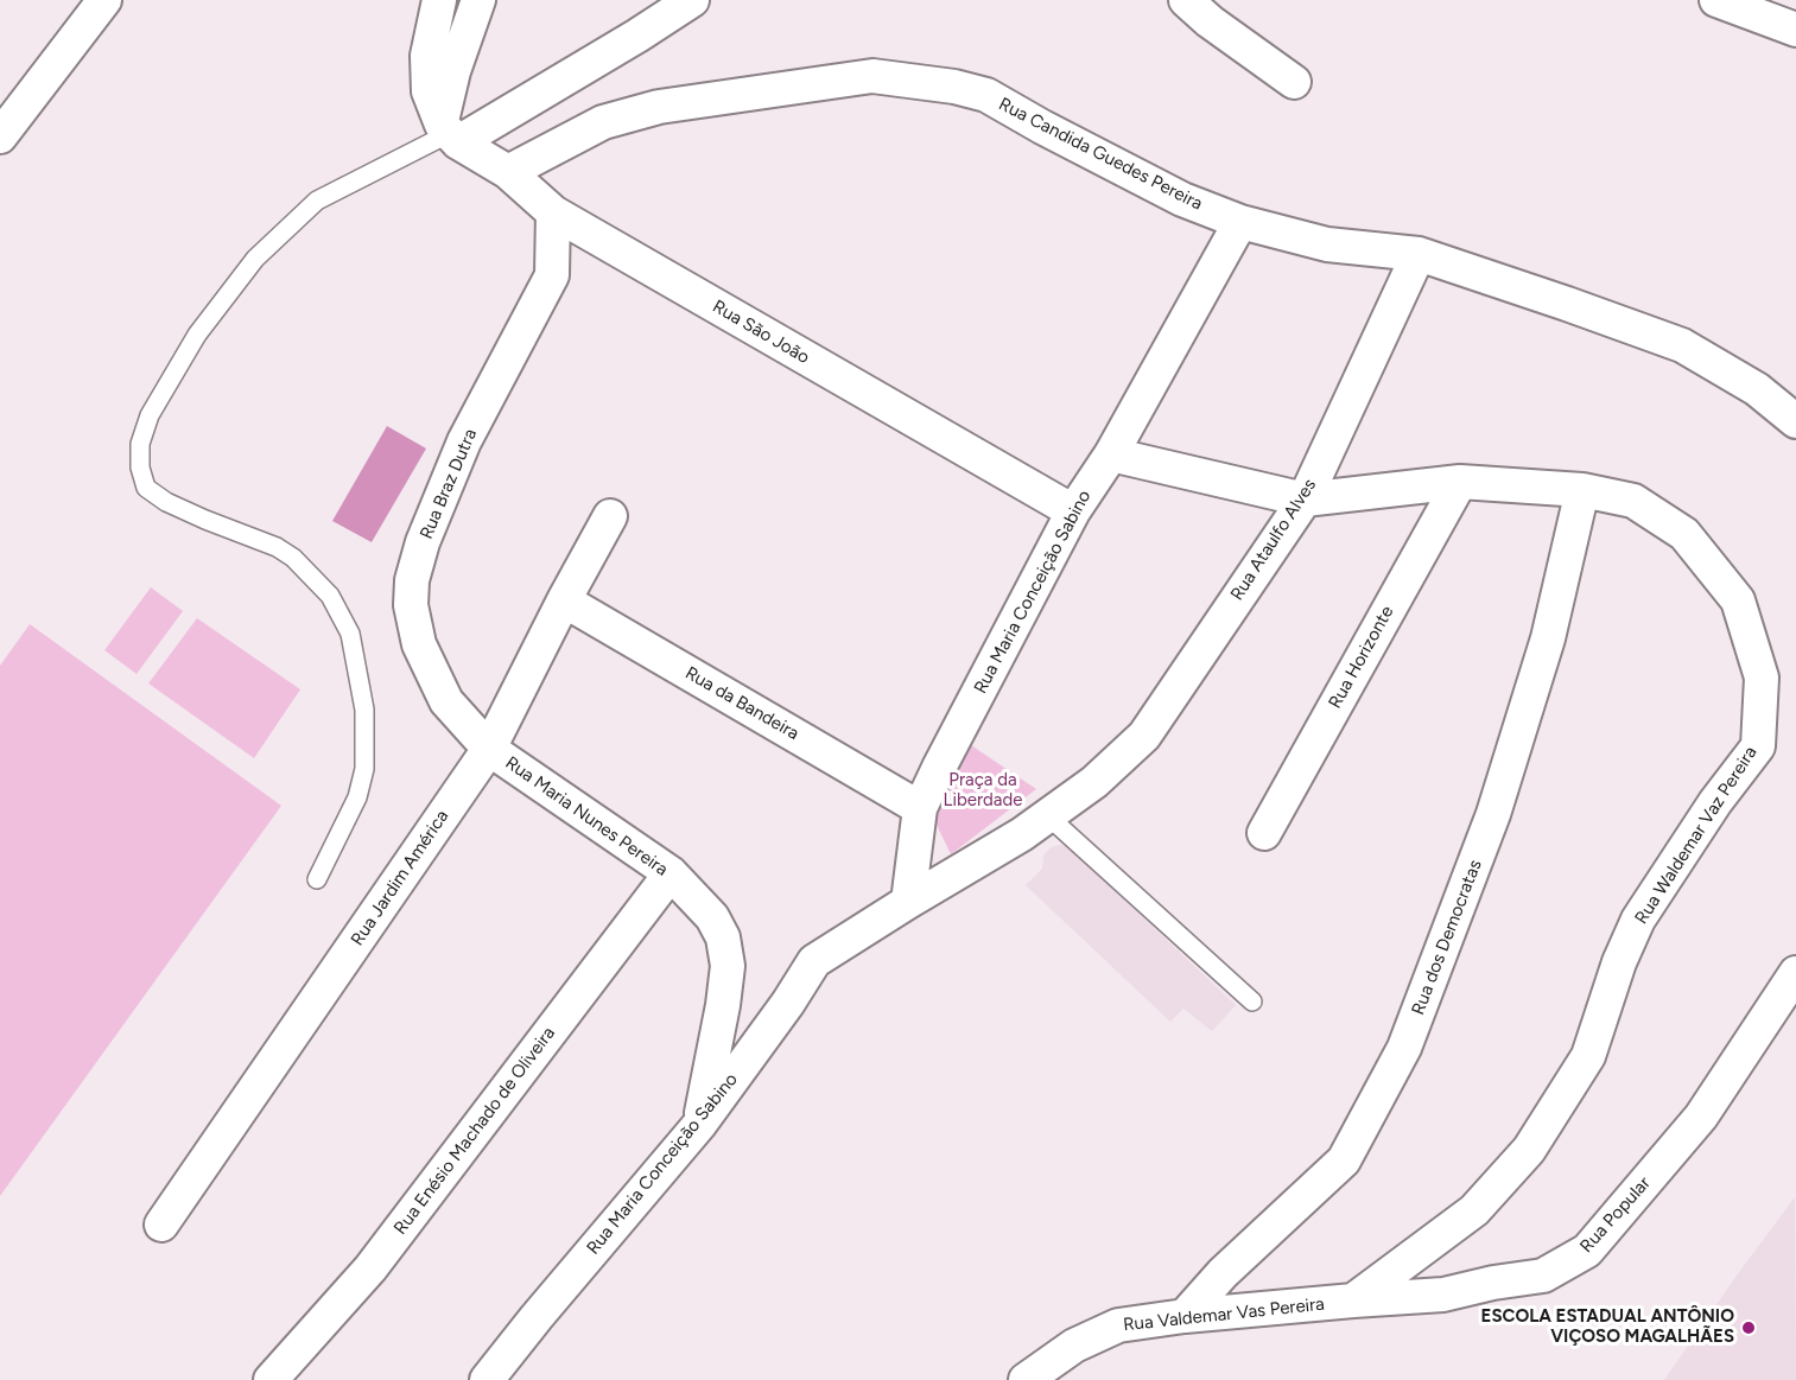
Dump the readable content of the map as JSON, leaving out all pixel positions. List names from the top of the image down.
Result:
{
  "streets": {
    "street": [
      "Rua Candida Guedes Pereira",
      "Rua São João",
      "Rua Braz Dutra",
      "Rua Ataulfo Alves",
      "Rua Maria Conceição Sabino",
      "Rua Horizonte",
      "Rua da Bandeira",
      "Rua Maria Nunes Pereira",
      "Rua Waldemar Vaz Pereira",
      "Rua Jardim América",
      "Rua dos Democratas",
      "Rua Enésio Machado de Oliveira",
      "Rua Popular",
      "Rua Valdemar Vas Pereira"
    ]
  },
  "crossings": [
    ["Rua Candida Guedes Pereira", "Rua São João"],
    ["Rua Candida Guedes Pereira", "Rua Ataulfo Alves"],
    ["Rua Candida Guedes Pereira", "Rua Maria Conceição Sabino"],
    ["Rua São João", "Rua Braz Dutra"],
    ["Rua São João", "Rua Maria Conceição Sabino"],
    ["Rua Braz Dutra", "Rua Maria Nunes Pereira"],
    ["Rua Braz Dutra", "Rua Jardim América"],
    ["Rua Ataulfo Alves", "Rua Maria Conceição Sabino"],
    ["Rua Ataulfo Alves", "Rua Waldemar Vaz Pereira"],
    ["Rua Maria Conceição Sabino", "Rua da Bandeira"],
    ["Rua Maria Conceição Sabino", "Rua Maria Nunes Pereira"],
    ["Rua Maria Conceição Sabino", "Rua Waldemar Vaz Pereira"],
    ["Rua Horizonte", "Rua Waldemar Vaz Pereira"],
    ["Rua da Bandeira", "Rua Jardim América"],
    ["Rua Maria Nunes Pereira", "Rua Jardim América"],
    ["Rua Maria Nunes Pereira", "Rua Enésio Machado de Oliveira"],
    ["Rua Waldemar Vaz Pereira", "Rua dos Democratas"],
    ["Rua Waldemar Vaz Pereira", "Rua Popular"],
    ["Rua Waldemar Vaz Pereira", "Rua Valdemar Vas Pereira"],
    ["Rua dos Democratas", "Rua Valdemar Vas Pereira"],
    ["Rua Popular", "Rua Valdemar Vas Pereira"]
  ],
  "parks": ["Praça da Liberdade"],
  "places": ["ESCOLA ESTADUAL ANTÔNIO VIÇOSO MAGALHÃES"]
}
